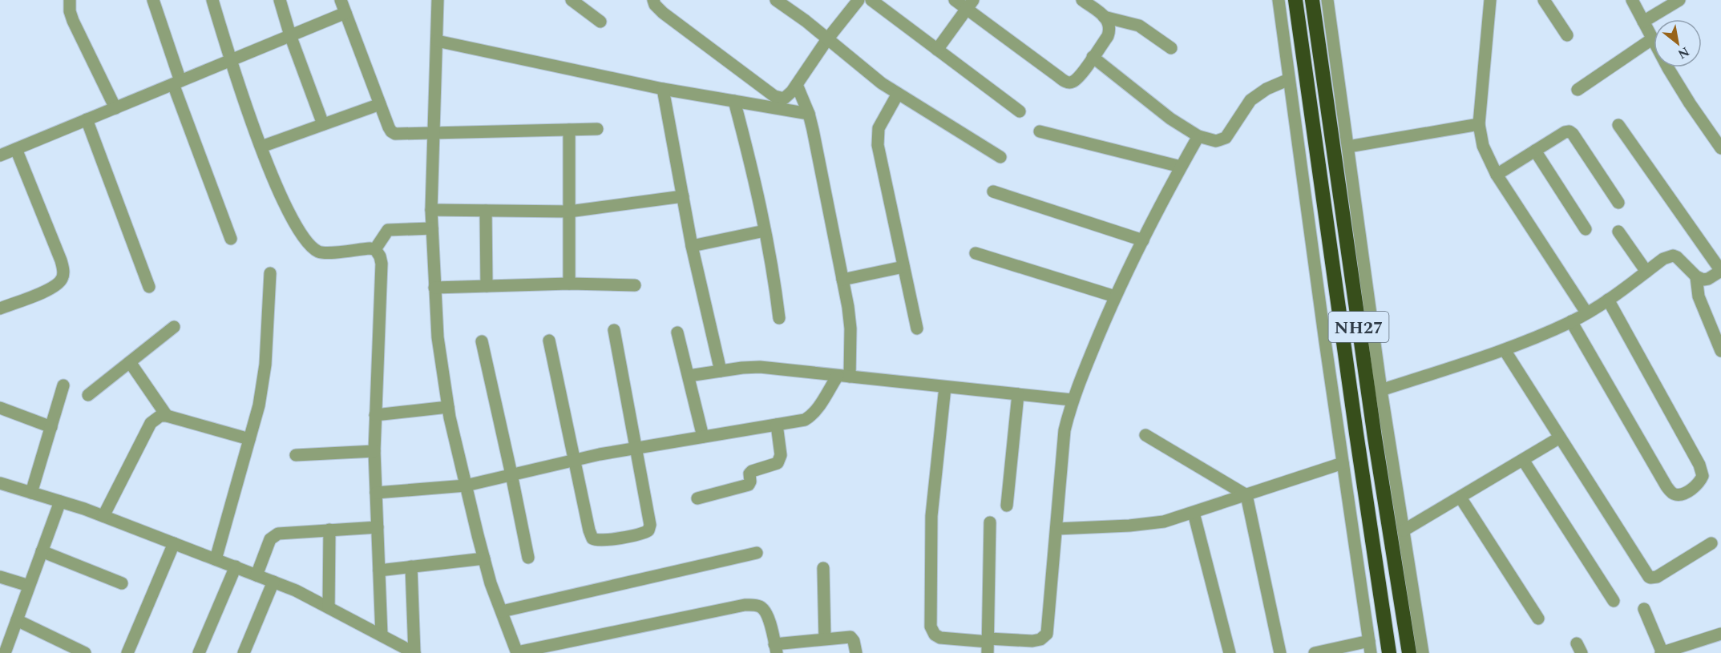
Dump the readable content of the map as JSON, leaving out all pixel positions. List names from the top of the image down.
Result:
{
  "streets": {
    "highway": ["NH27"]
  },
  "north": "bottom right"
}
